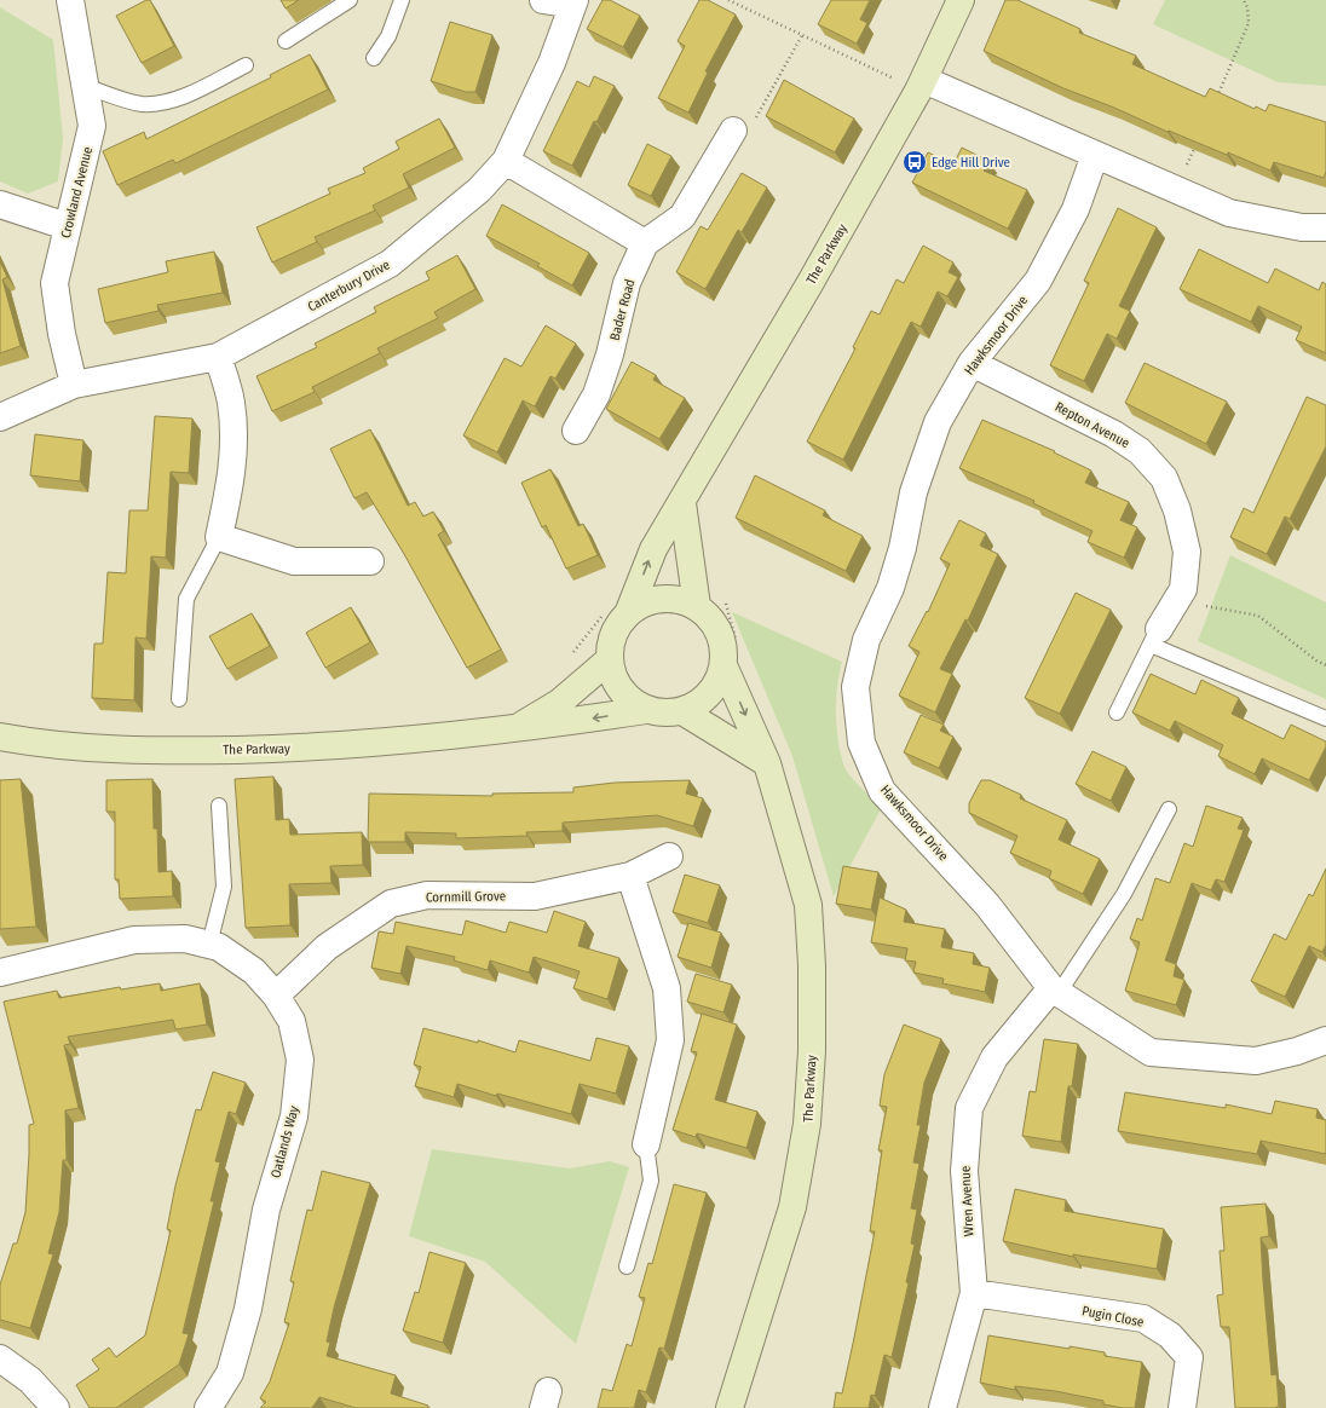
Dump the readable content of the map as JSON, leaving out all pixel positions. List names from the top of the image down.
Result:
{
  "streets": {
    "street": [
      "Crowland Avenue",
      "The Parkway",
      "Canterbury Drive",
      "Bader Road",
      "Hawksmoor Drive",
      "Repton Avenue",
      "Cornmill Grove",
      "Oatlands Way",
      "Wren Avenue",
      "Pugin Close"
    ]
  },
  "crossings": [
    ["Crowland Avenue", "Canterbury Drive"],
    ["Hawksmoor Drive", "Repton Avenue"],
    ["Hawksmoor Drive", "Wren Avenue"],
    ["Cornmill Grove", "Oatlands Way"],
    ["Wren Avenue", "Pugin Close"]
  ],
  "places": {
    "bus stop": ["Edge Hill Drive"]
  }
}
